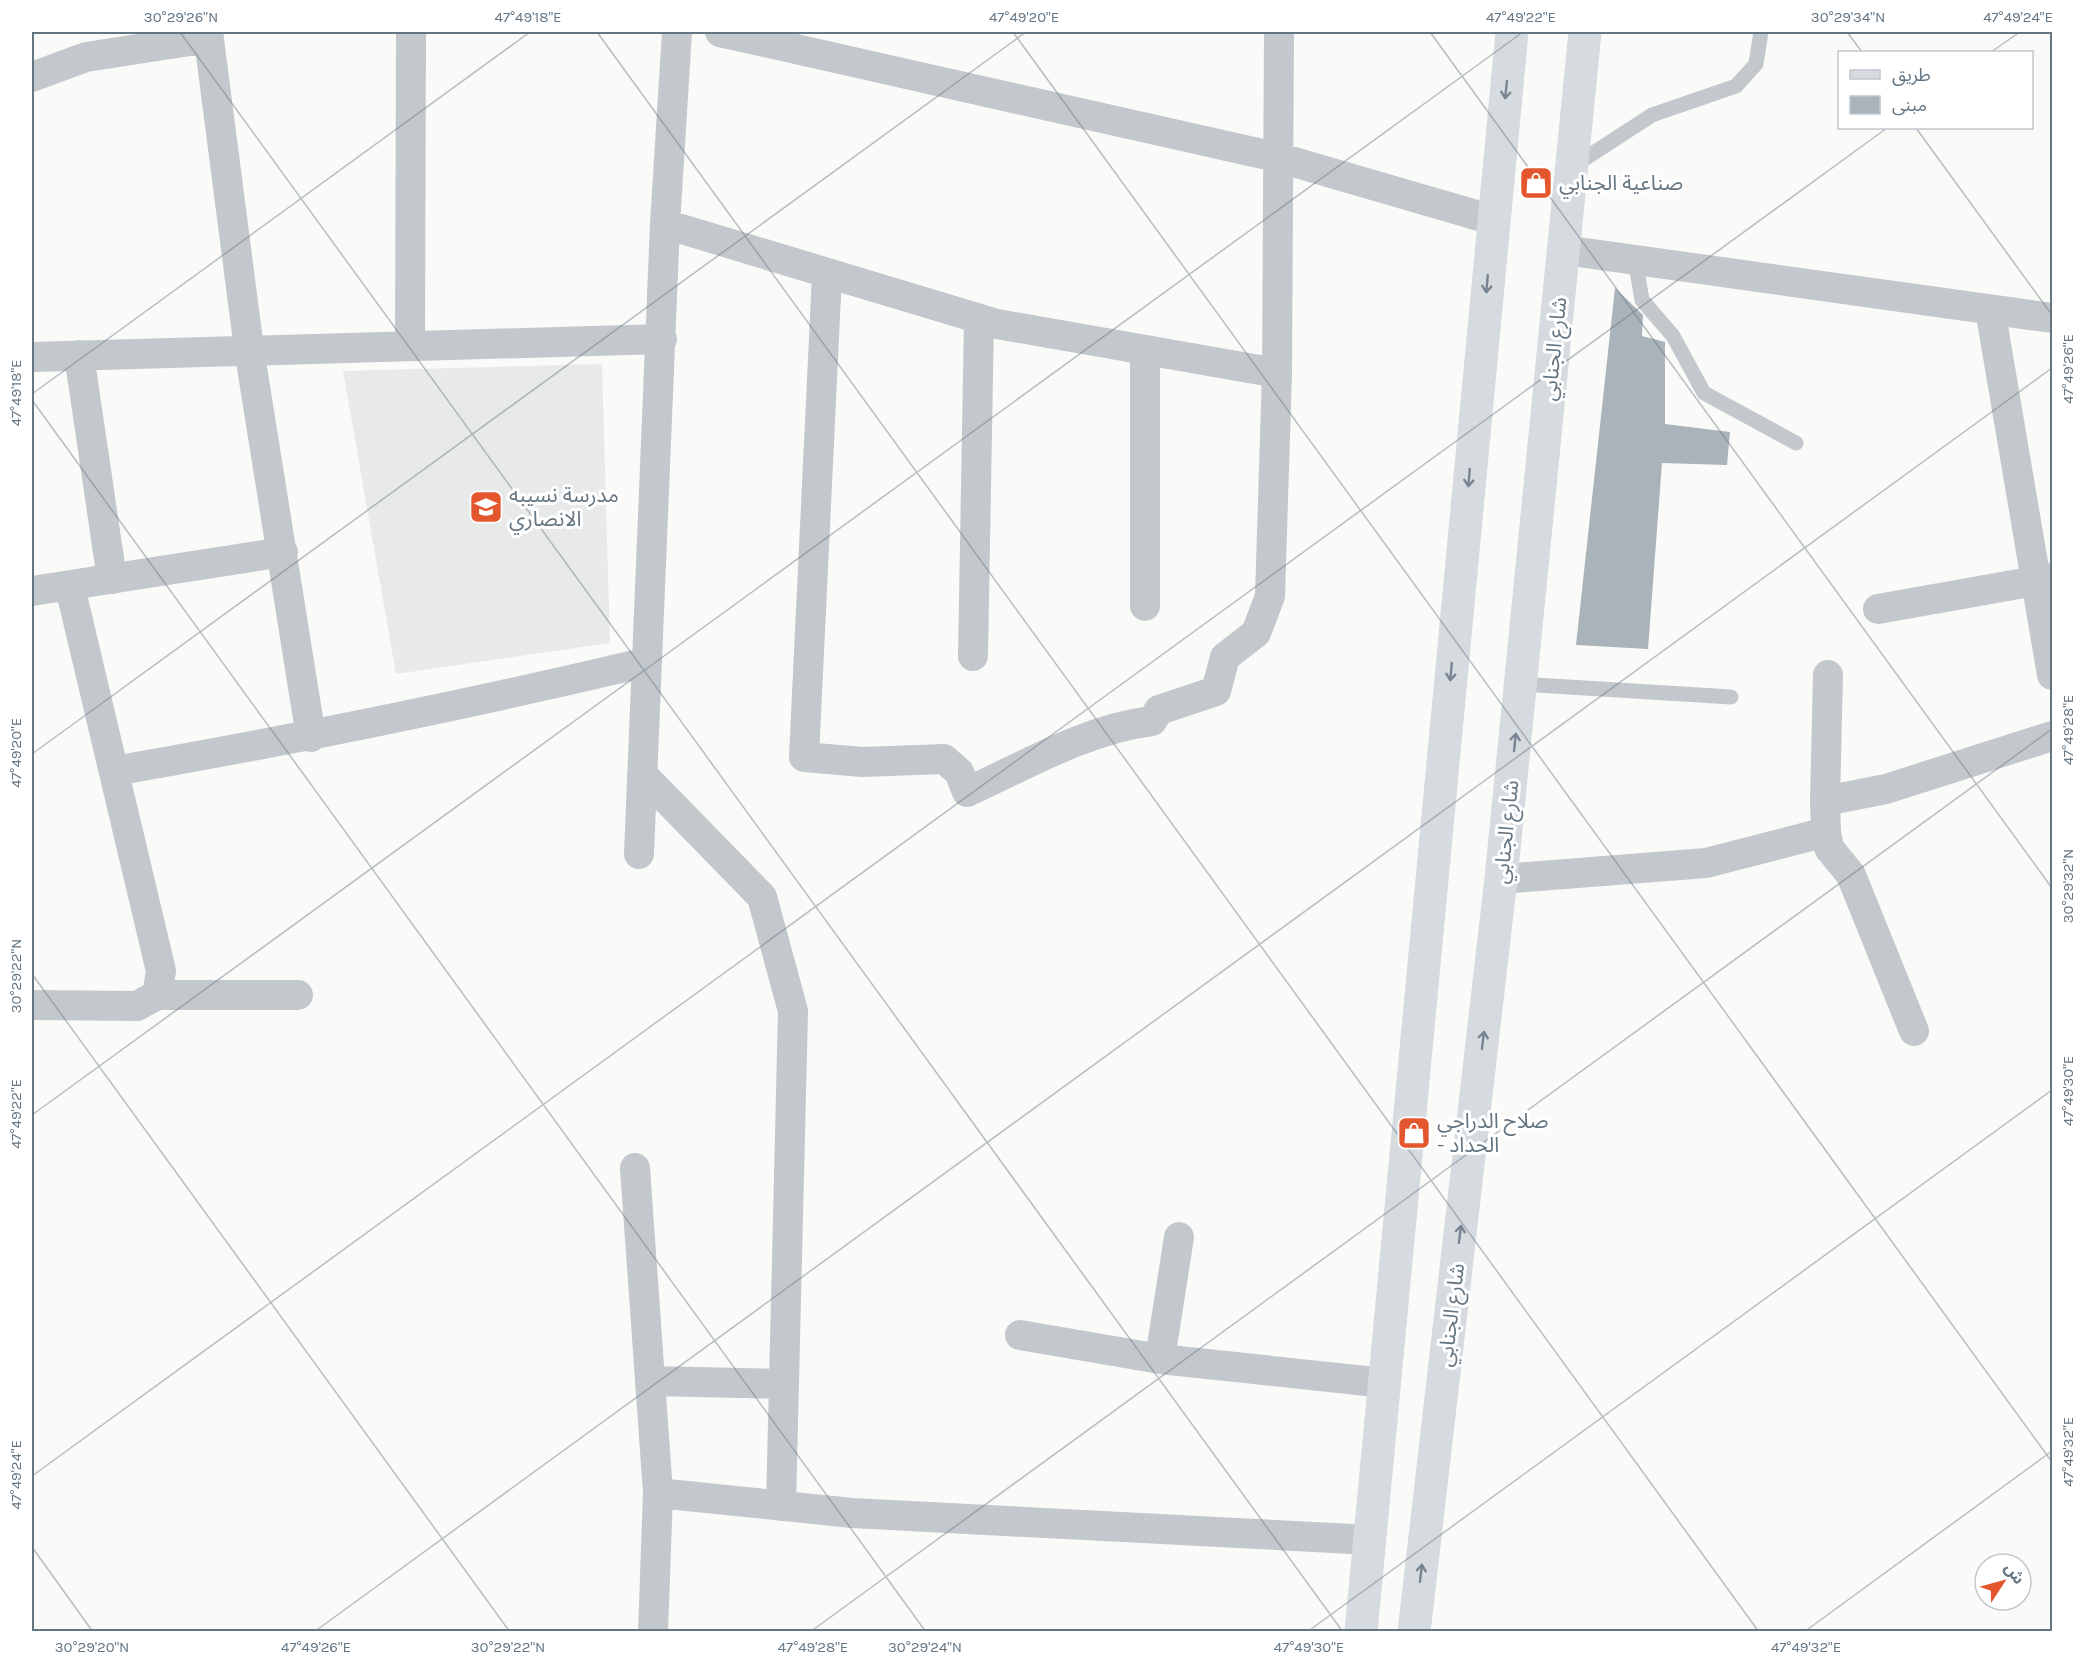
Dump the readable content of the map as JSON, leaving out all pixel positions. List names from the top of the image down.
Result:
{
  "streets": {
    "street": ["شارع الجنابي"]
  },
  "places": {
    "shop": ["صناعية الجنابي", "صلاح الدراجي - الحداد"],
    "school or university": ["مدرسة نسيبه الانصاري"]
  },
  "legend": ["طريق", "مبنى"],
  "north": "top right",
  "coordinates": [
    "30°29'26\"N",
    "47°49'18\"E",
    "47°49'20\"E",
    "47°49'22\"E",
    "30°29'34\"N",
    "47°49'24\"E",
    "47°49'26\"E",
    "47°49'28\"E",
    "30°29'32\"N",
    "30°29'22\"N",
    "47°49'30\"E",
    "47°49'32\"E",
    "30°29'20\"N",
    "30°29'24\"N"
  ]
}
